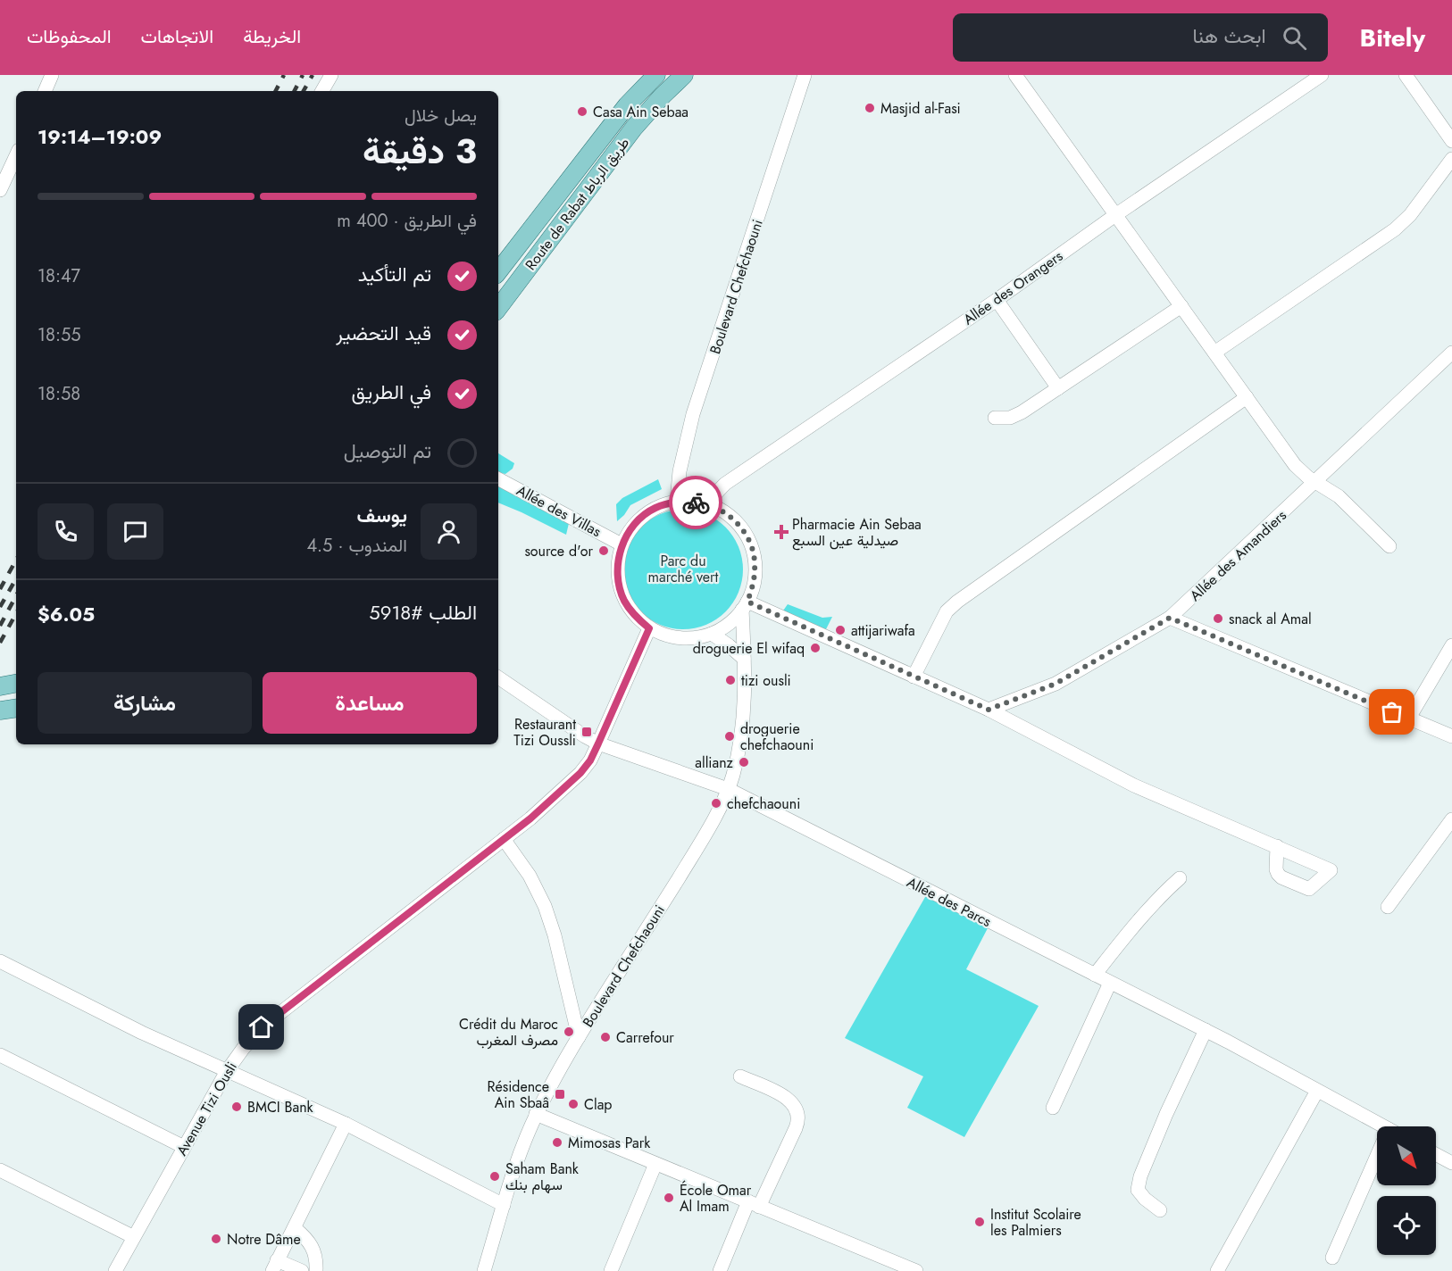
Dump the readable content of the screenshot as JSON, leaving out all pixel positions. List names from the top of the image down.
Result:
{
  "streets": {
    "main road": ["Route de Rabat طريق الرباط"],
    "street": [
      "Boulevard Chefchaouni",
      "Allée des Orangers",
      "Allée des Villas",
      "Allée des Amandiers",
      "Allée des Parcs",
      "Avenue Tizi Ousli"
    ]
  },
  "crossings": [
    ["Boulevard Chefchaouni", "Allée des Orangers"],
    ["Boulevard Chefchaouni", "Allée des Villas"],
    ["Boulevard Chefchaouni", "Allée des Parcs"],
    ["Boulevard Chefchaouni", "Avenue Tizi Ousli"],
    ["Allée des Orangers", "Allée des Villas"],
    ["Allée des Orangers", "Avenue Tizi Ousli"],
    ["Allée des Villas", "Avenue Tizi Ousli"],
    ["Allée des Parcs", "Avenue Tizi Ousli"]
  ],
  "parks": ["Parc du marché vert"],
  "places": {
    "other": [
      "Masjid al-Fasi",
      "Casa Ain Sebaa",
      "source d'or",
      "snack al Amal",
      "attijariwafa",
      "droguerie El wifaq",
      "tizi ousli",
      "droguerie chefchaouni",
      "allianz",
      "chefchaouni",
      "Crédit du Maroc مصرف المغرب",
      "Carrefour",
      "Clap",
      "BMCI Bank",
      "Mimosas Park",
      "Saham Bank سهام بنك",
      "École Omar Al Imam",
      "Institut Scolaire les Palmiers",
      "Notre Dâme"
    ],
    "health": ["Pharmacie Ain Sebaa صيدلية عين السبع"],
    "transit": ["Restaurant Tizi Oussli", "Résidence Ain Sbaâ"]
  },
  "north": "bottom right",
  "page": {
    "header": "Bitely",
    "search": "ابحث هنا",
    "nav": ["الخريطة", "الاتجاهات", "المحفوظات"],
    "heading": ["3 دقيقة", "يصل خلال", "19:09–19:14"],
    "panel": [
      "يوسف",
      "المندوب · 4.5",
      "الطلب #5918",
      "$6.05"
    ],
    "bar": "في الطريق · 400 m",
    "list": [
      ["تم التأكيد", "18:47"],
      ["قيد التحضير", "18:55"],
      ["في الطريق", "18:58"],
      "تم التوصيل"
    ],
    "buttons": ["مساعدة", "مشاركة"]
  }
}
